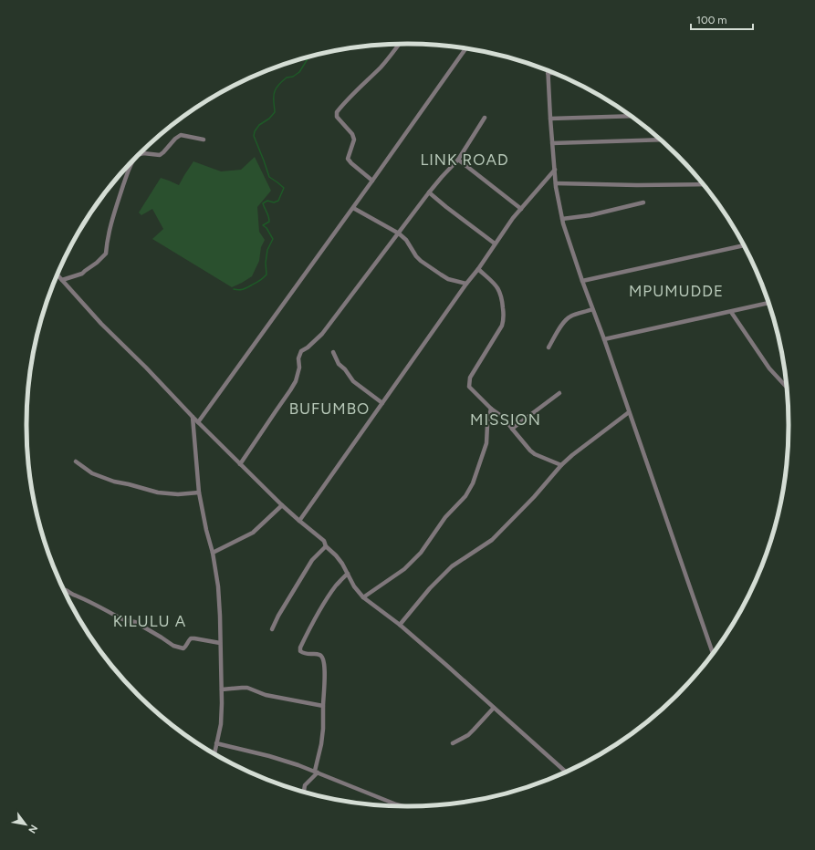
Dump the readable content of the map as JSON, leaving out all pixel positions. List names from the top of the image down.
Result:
{
  "districts": [
    "LINK ROAD",
    "MPUMUDDE",
    "BUFUMBO",
    "MISSION",
    "KILULU A"
  ],
  "scale_bar": "100 m",
  "north": "bottom right"
}
